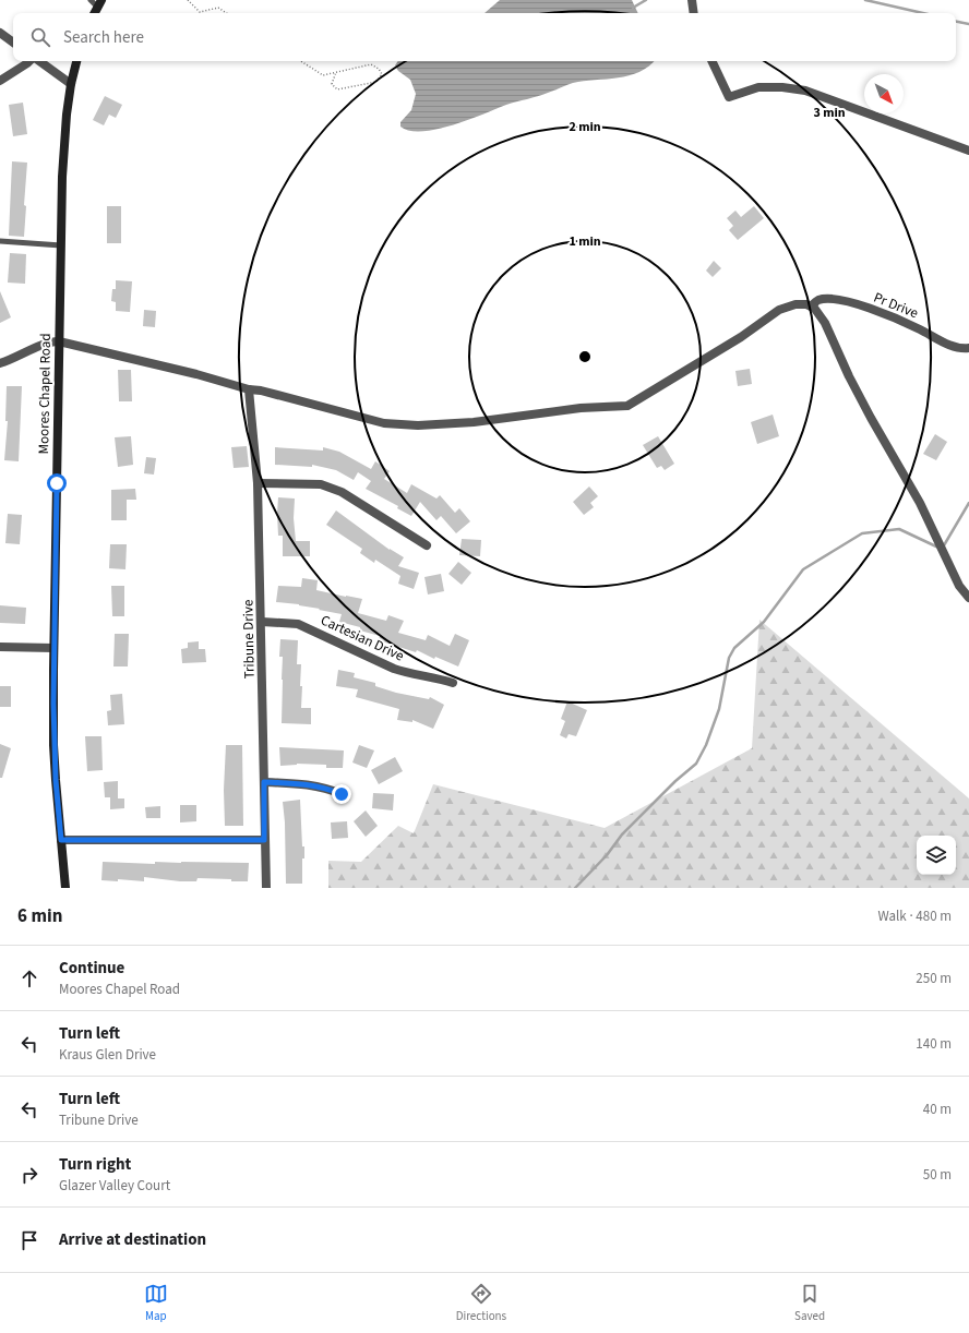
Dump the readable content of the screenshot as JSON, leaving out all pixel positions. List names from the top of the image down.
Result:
{
  "streets": {
    "main road": ["Moores Chapel Road"],
    "street": ["Pr Drive", "Cartesian Drive", "Tribune Drive"]
  },
  "crossings": [
    ["Cartesian Drive", "Tribune Drive"]
  ],
  "north": "bottom right",
  "page": {
    "search": "Search here",
    "heading": ["6 min", "Walk · 480 m"],
    "list": [
      ["Continue", "Moores Chapel Road", "250 m"],
      ["Turn left", "Kraus Glen Drive", "140 m"],
      ["Turn left", "Tribune Drive", "40 m"],
      ["Turn right", "Glazer Valley Court", "50 m"],
      "Arrive at destination"
    ],
    "nav": ["Map", "Directions", "Saved"]
  },
  "rings": ["3 min", "2 min", "1 min"]
}
